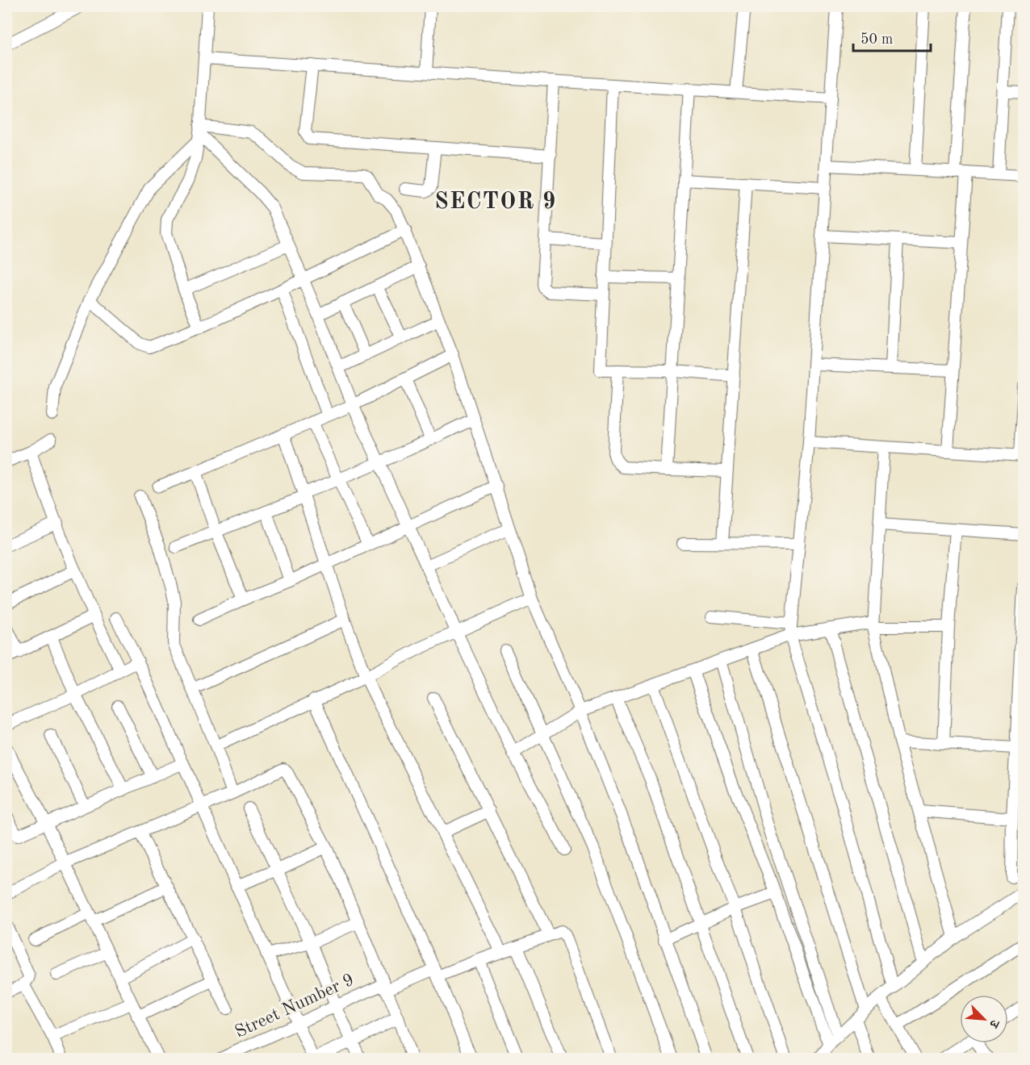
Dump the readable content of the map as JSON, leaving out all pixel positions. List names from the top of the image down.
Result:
{
  "streets": {
    "street": ["Street Number 9"]
  },
  "districts": ["SECTOR 9"],
  "scale_bar": "50 m",
  "north": "bottom right"
}
